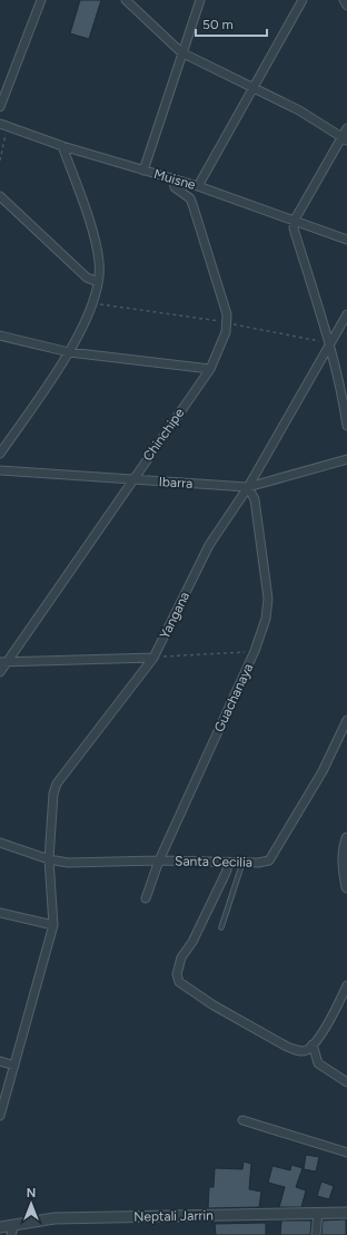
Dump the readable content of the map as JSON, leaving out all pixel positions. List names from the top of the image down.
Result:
{
  "streets": {
    "street": [
      "Muisne",
      "Chinchipe",
      "Ibarra",
      "Yangana",
      "Guachanaya",
      "Santa Cecilia",
      "Neptali Jarrin"
    ]
  },
  "crossings": [
    ["Muisne", "Chinchipe"],
    ["Chinchipe", "Ibarra"],
    ["Ibarra", "Yangana"],
    ["Ibarra", "Guachanaya"],
    ["Yangana", "Guachanaya"],
    ["Yangana", "Santa Cecilia"],
    ["Guachanaya", "Santa Cecilia"]
  ],
  "scale_bar": "50 m",
  "north": "top"
}
